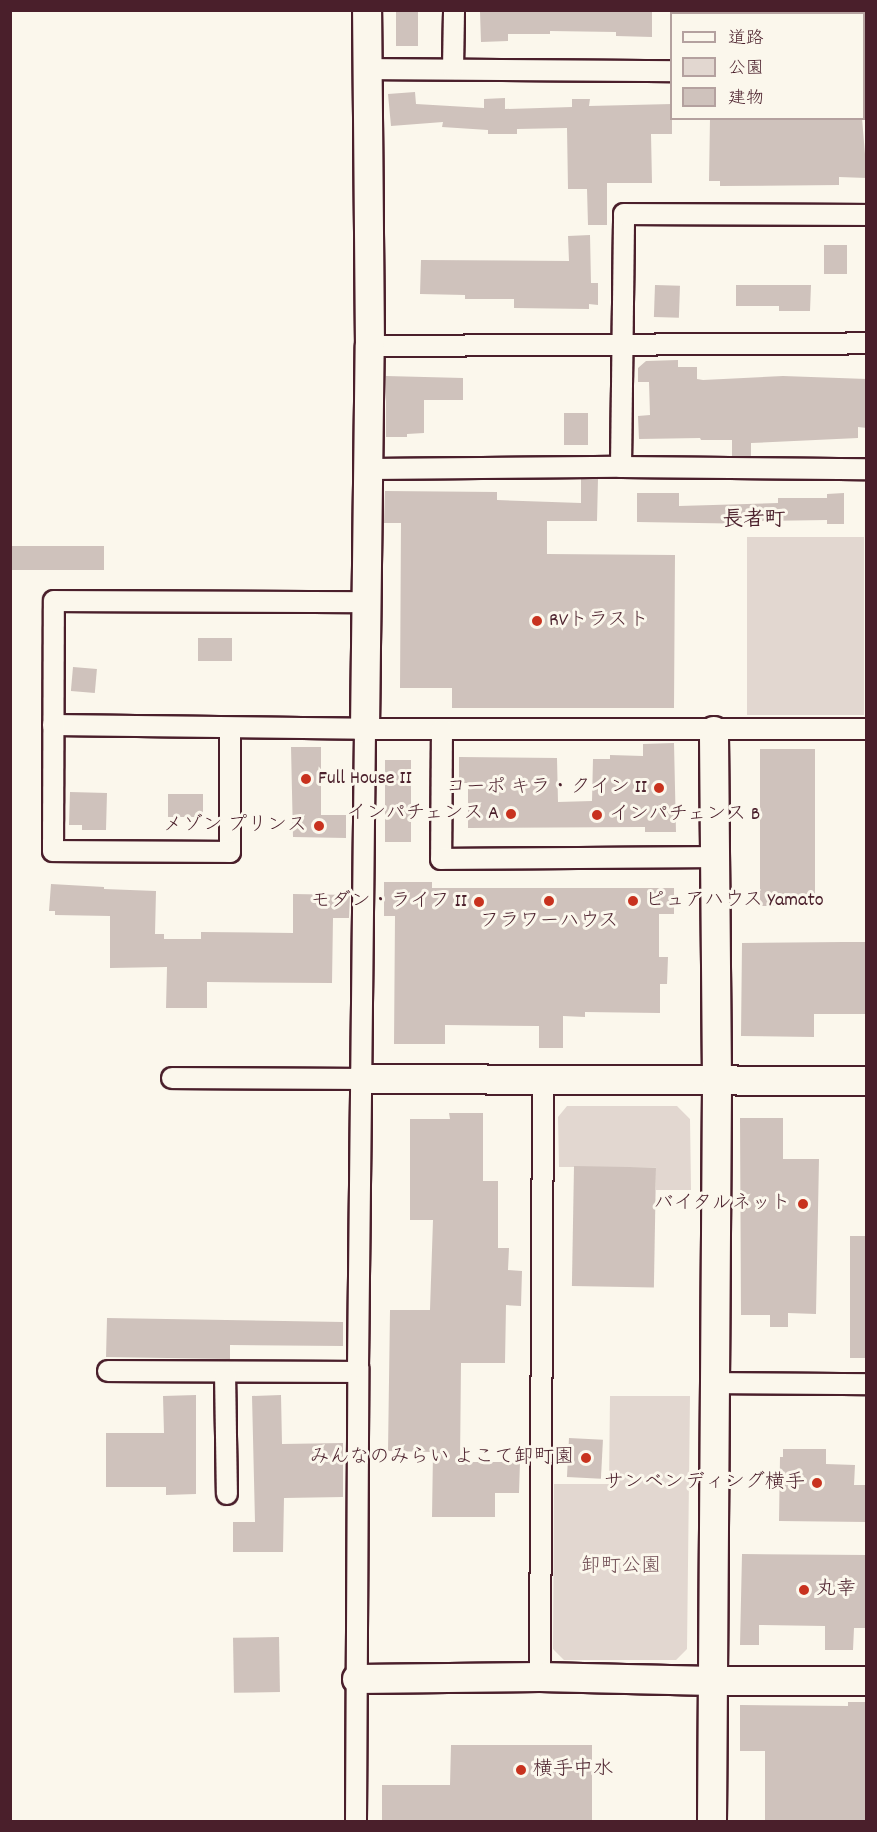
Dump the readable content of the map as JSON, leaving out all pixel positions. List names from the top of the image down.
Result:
{
  "districts": ["長者町"],
  "parks": ["卸町公園"],
  "places": [
    "RVトラスト",
    "Full House II",
    "コーポ キラ・クイン II",
    "インパチェンス A",
    "インパチェンス B",
    "メゾン プリンス",
    "フラワーハウス",
    "ピュアハウス Yamato",
    "モダン・ライフ II",
    "バイタルネット",
    "みんなのみらい よこて卸町園",
    "サンベンディング横手",
    "丸幸",
    "横手中水"
  ],
  "legend": ["道路", "公園", "建物"]
}
